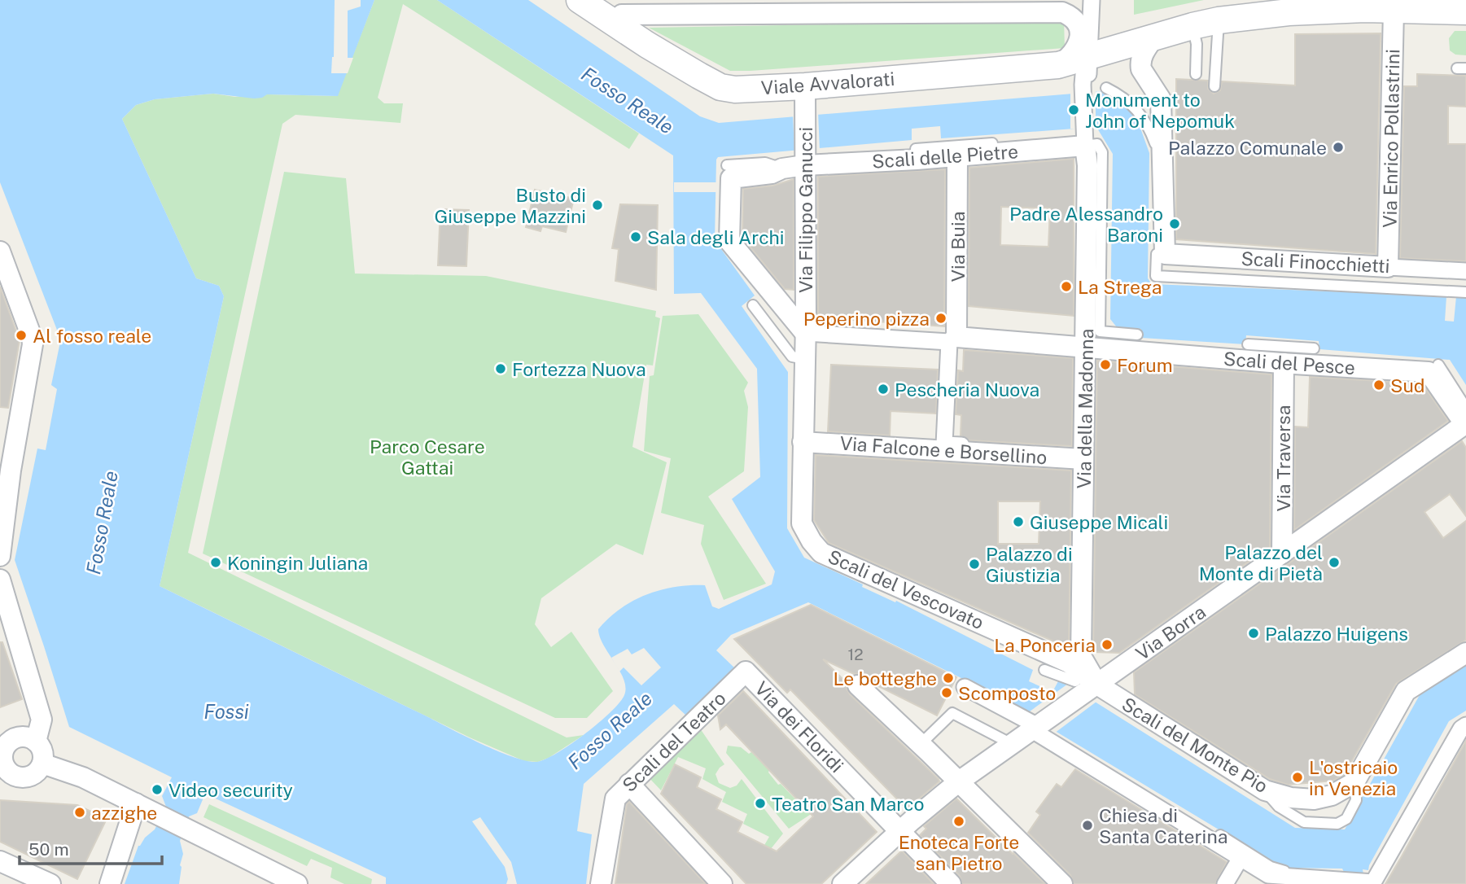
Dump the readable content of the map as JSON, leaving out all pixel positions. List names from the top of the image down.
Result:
{
  "streets": {
    "street": [
      "Viale Avvalorati",
      "Via Enrico Pollastrini",
      "Scali delle Pietre",
      "Via Filippo Ganucci",
      "Via Buia",
      "Scali Finocchietti",
      "Scali del Pesce",
      "Via della Madonna",
      "Via Falcone e Borsellino",
      "Via Traversa",
      "Scali del Vescovato",
      "Via Borra",
      "Via dei Floridi",
      "Scali del Teatro",
      "Scali del Monte Pio"
    ]
  },
  "crossings": [
    ["Viale Avvalorati", "Via Enrico Pollastrini"],
    ["Viale Avvalorati", "Via Filippo Ganucci"],
    ["Via Enrico Pollastrini", "Scali Finocchietti"],
    ["Scali delle Pietre", "Via Filippo Ganucci"],
    ["Scali delle Pietre", "Via Buia"],
    ["Scali delle Pietre", "Via della Madonna"],
    ["Scali delle Pietre", "Scali del Vescovato"],
    ["Via Filippo Ganucci", "Scali del Vescovato"],
    ["Via Buia", "Scali del Pesce"],
    ["Scali del Pesce", "Via della Madonna"],
    ["Scali del Pesce", "Via Traversa"],
    ["Scali del Pesce", "Via Borra"],
    ["Via della Madonna", "Via Falcone e Borsellino"],
    ["Via della Madonna", "Scali del Vescovato"],
    ["Via della Madonna", "Via Borra"],
    ["Via della Madonna", "Scali del Monte Pio"],
    ["Via Falcone e Borsellino", "Scali del Vescovato"],
    ["Via Traversa", "Via Borra"],
    ["Scali del Vescovato", "Via Borra"],
    ["Scali del Vescovato", "Scali del Monte Pio"],
    ["Via Borra", "Via dei Floridi"],
    ["Via Borra", "Scali del Monte Pio"],
    ["Via dei Floridi", "Scali del Teatro"]
  ],
  "water": ["Fosso Reale", "Fossi"],
  "parks": ["Parco Cesare Gattai"],
  "places": [
    "Monument to John of Nepomuk",
    "Palazzo Comunale",
    "Busto di Giuseppe Mazzini",
    "Padre Alessandro Baroni",
    "Sala degli Archi",
    "La Strega",
    "Peperino pizza",
    "Al fosso reale",
    "Forum",
    "Fortezza Nuova",
    "Sud",
    "Pescheria Nuova",
    "Giuseppe Micali",
    "Koningin Juliana",
    "Palazzo del Monte di Pietà",
    "Palazzo di Giustizia",
    "Palazzo Huigens",
    "La Ponceria",
    "Le botteghe",
    "Scomposto",
    "L'ostricaio in Venezia",
    "Video security",
    "Teatro San Marco",
    "azzighe",
    "Enoteca Forte san Pietro",
    "Chiesa di Santa Caterina"
  ],
  "house_numbers": ["12"],
  "scale_bar": "50 m"
}
